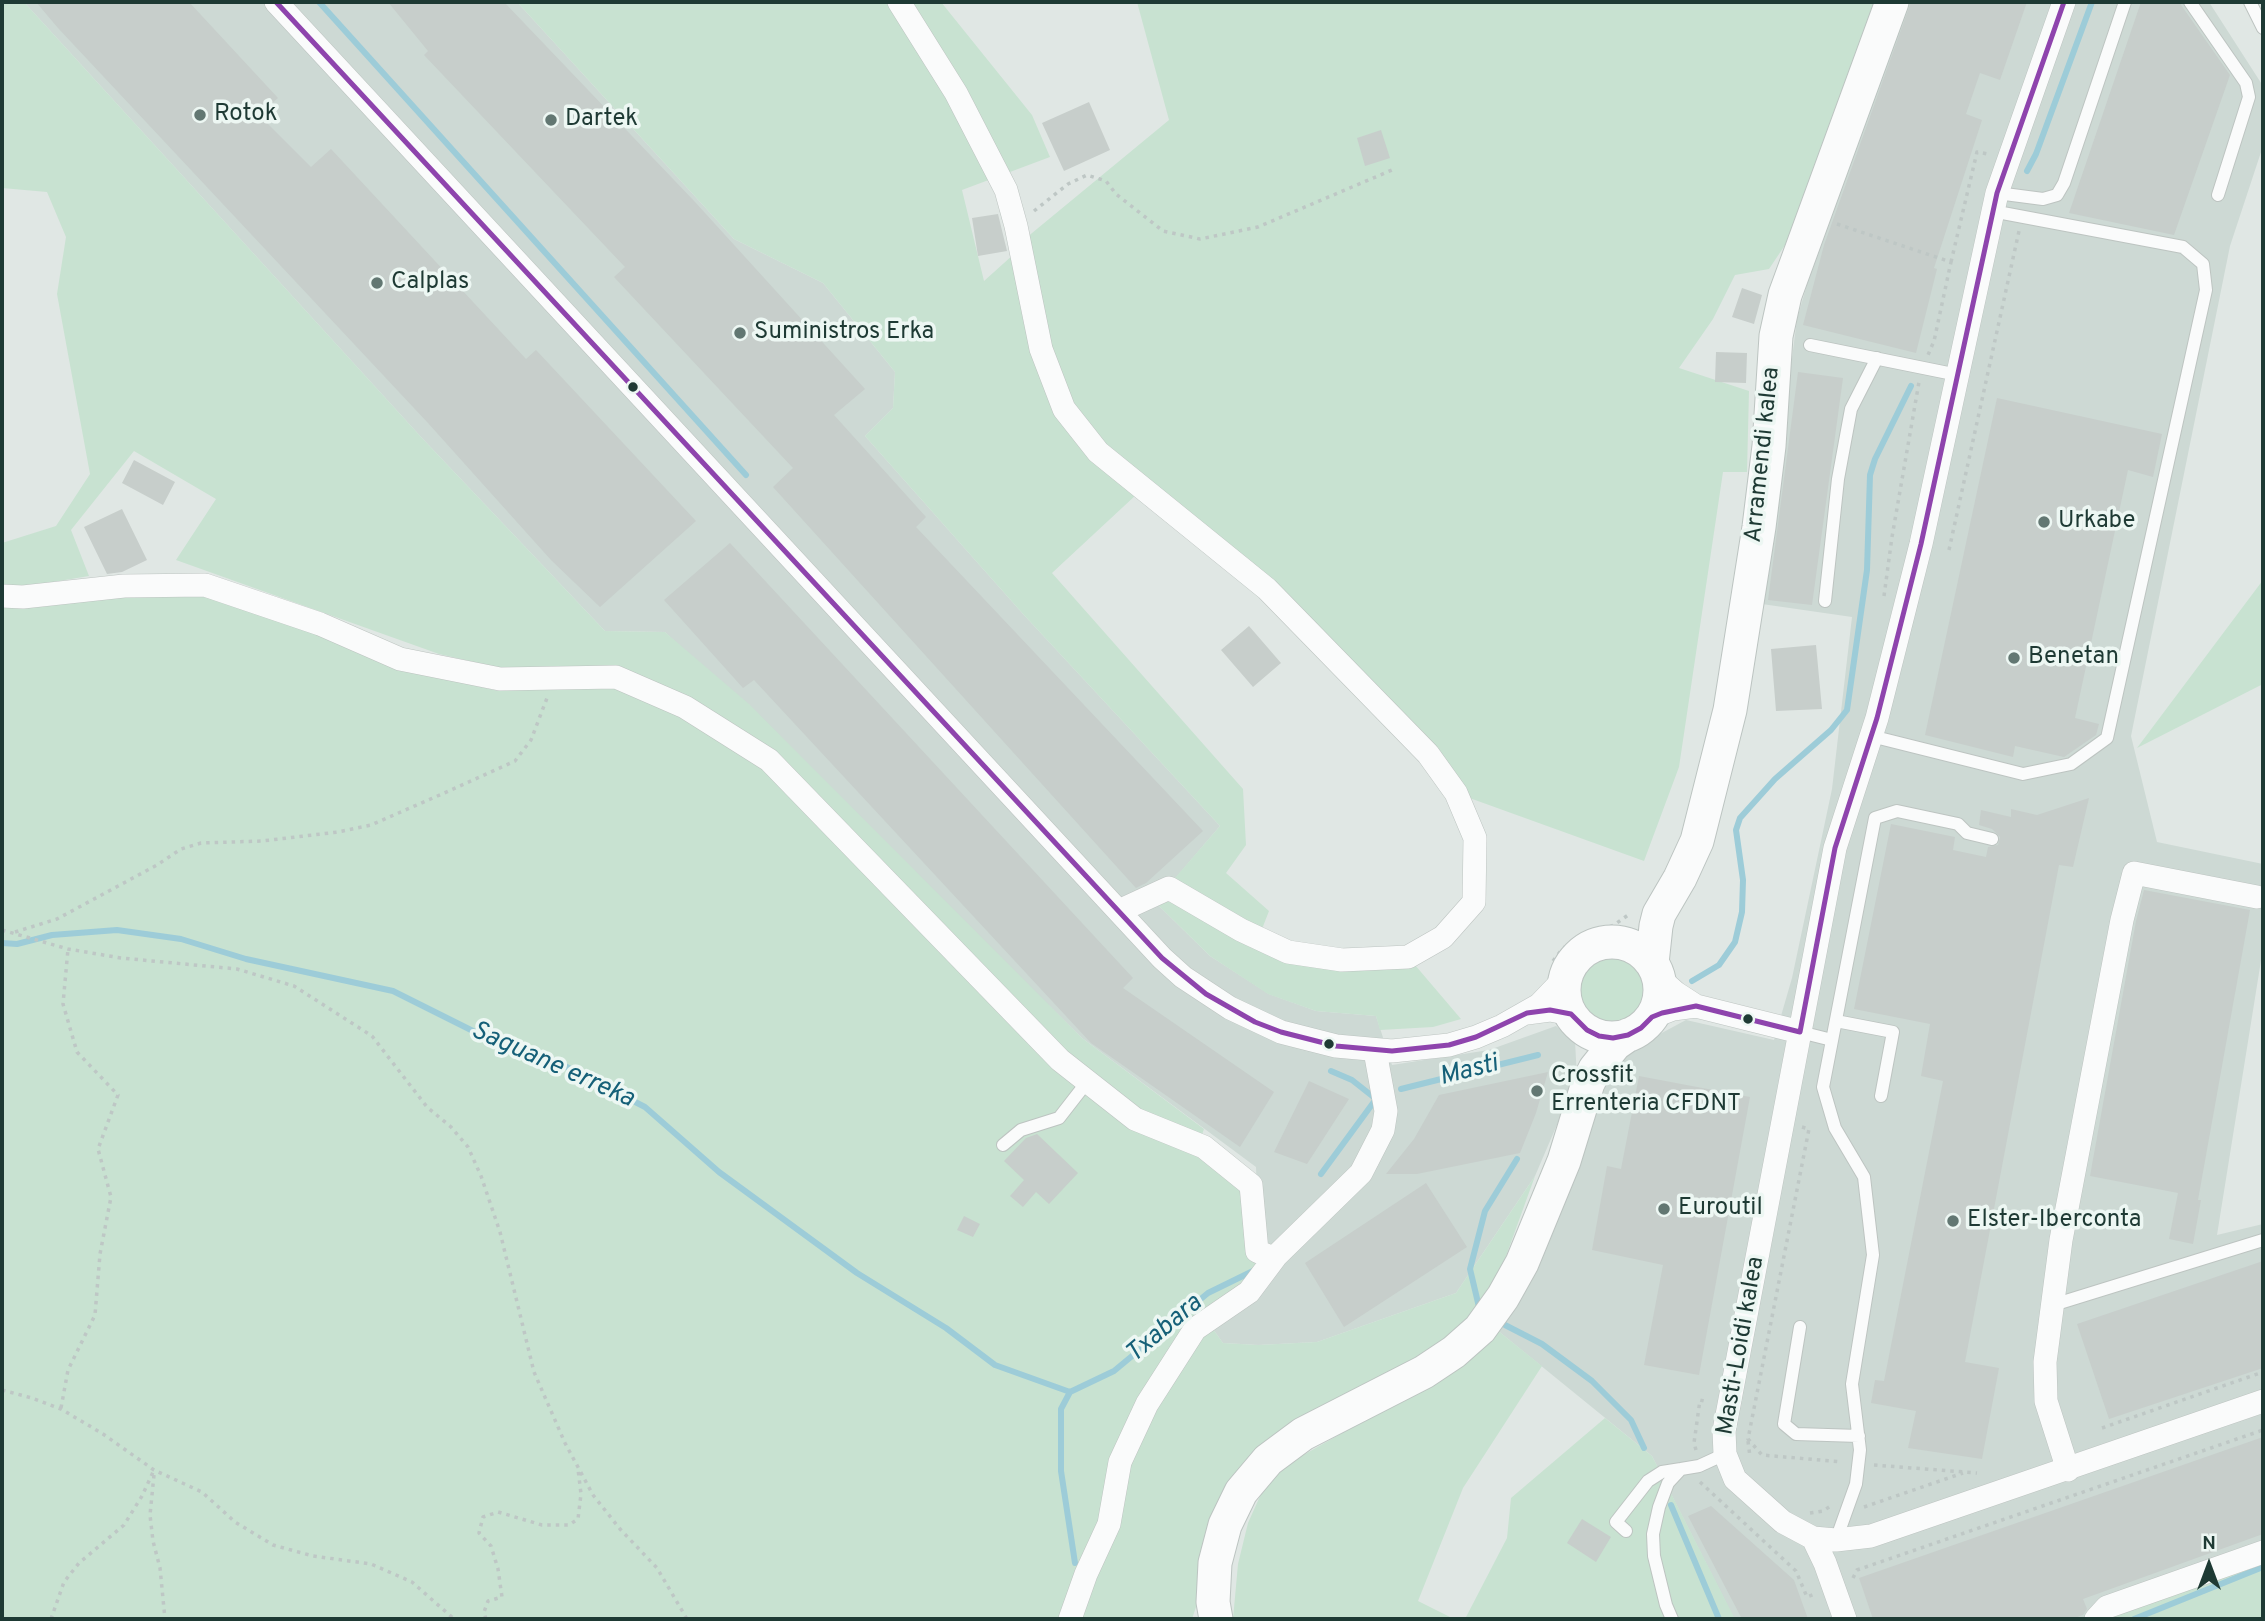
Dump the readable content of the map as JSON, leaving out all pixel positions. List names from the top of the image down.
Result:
{
  "streets": {
    "street": ["Arramendi kalea", "Masti-Loidi kalea"]
  },
  "water": ["Saguane erreka", "Masti", "Txabara"],
  "places": [
    "Rotok",
    "Dartek",
    "Calplas",
    "Suministros Erka",
    "Urkabe",
    "Benetan",
    "Crossfit Errenteria CFDNT",
    "Euroutil",
    "Elster-Iberconta"
  ],
  "north": "top"
}
